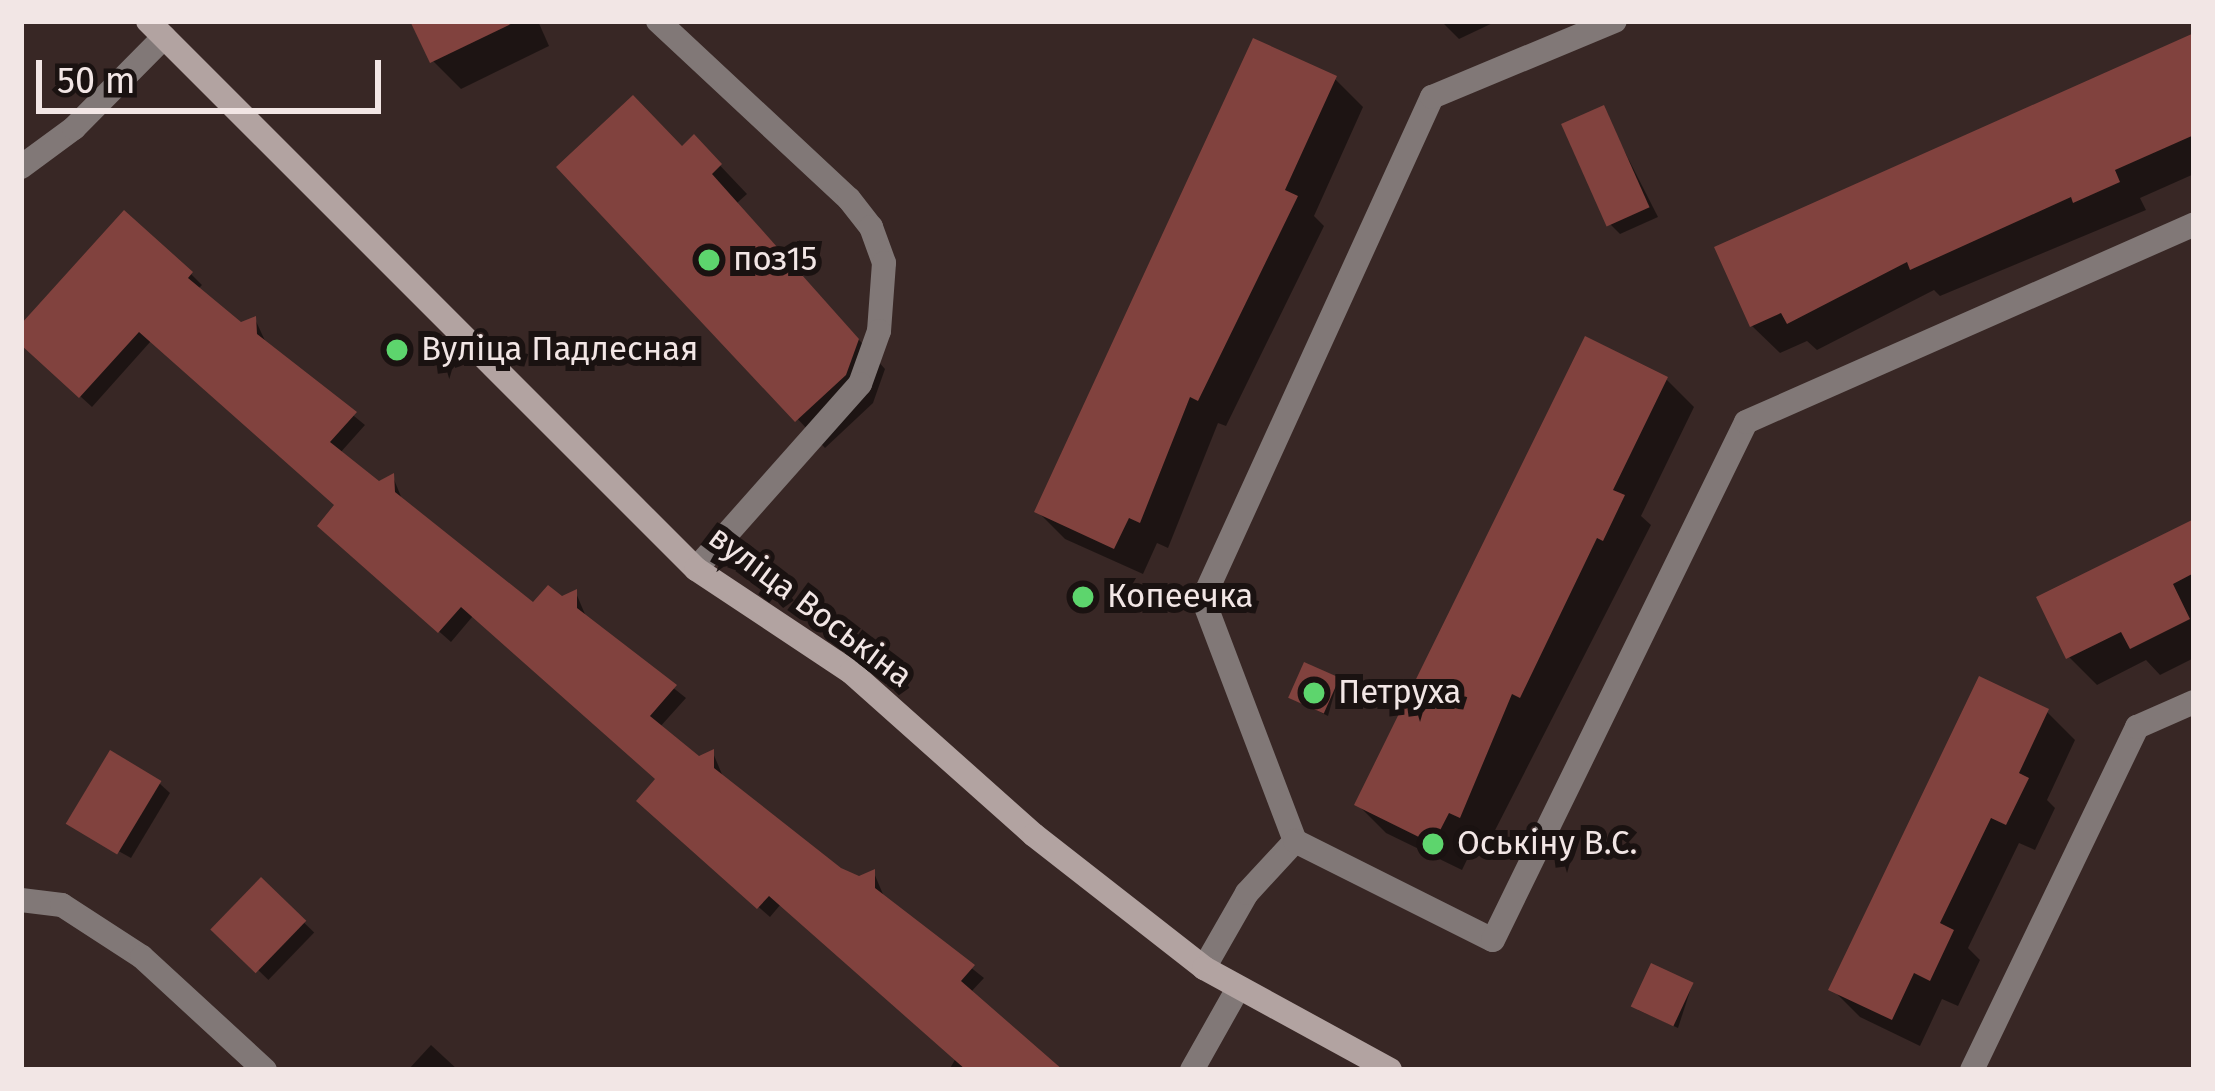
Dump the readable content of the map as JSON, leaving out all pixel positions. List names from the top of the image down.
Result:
{
  "streets": {
    "street": ["вуліца Воськіна"]
  },
  "places": [
    "поз15",
    "Вуліца Падлесная",
    "Копеечка",
    "Петруха",
    "Оськіну В.С."
  ],
  "scale_bar": "50 m"
}
